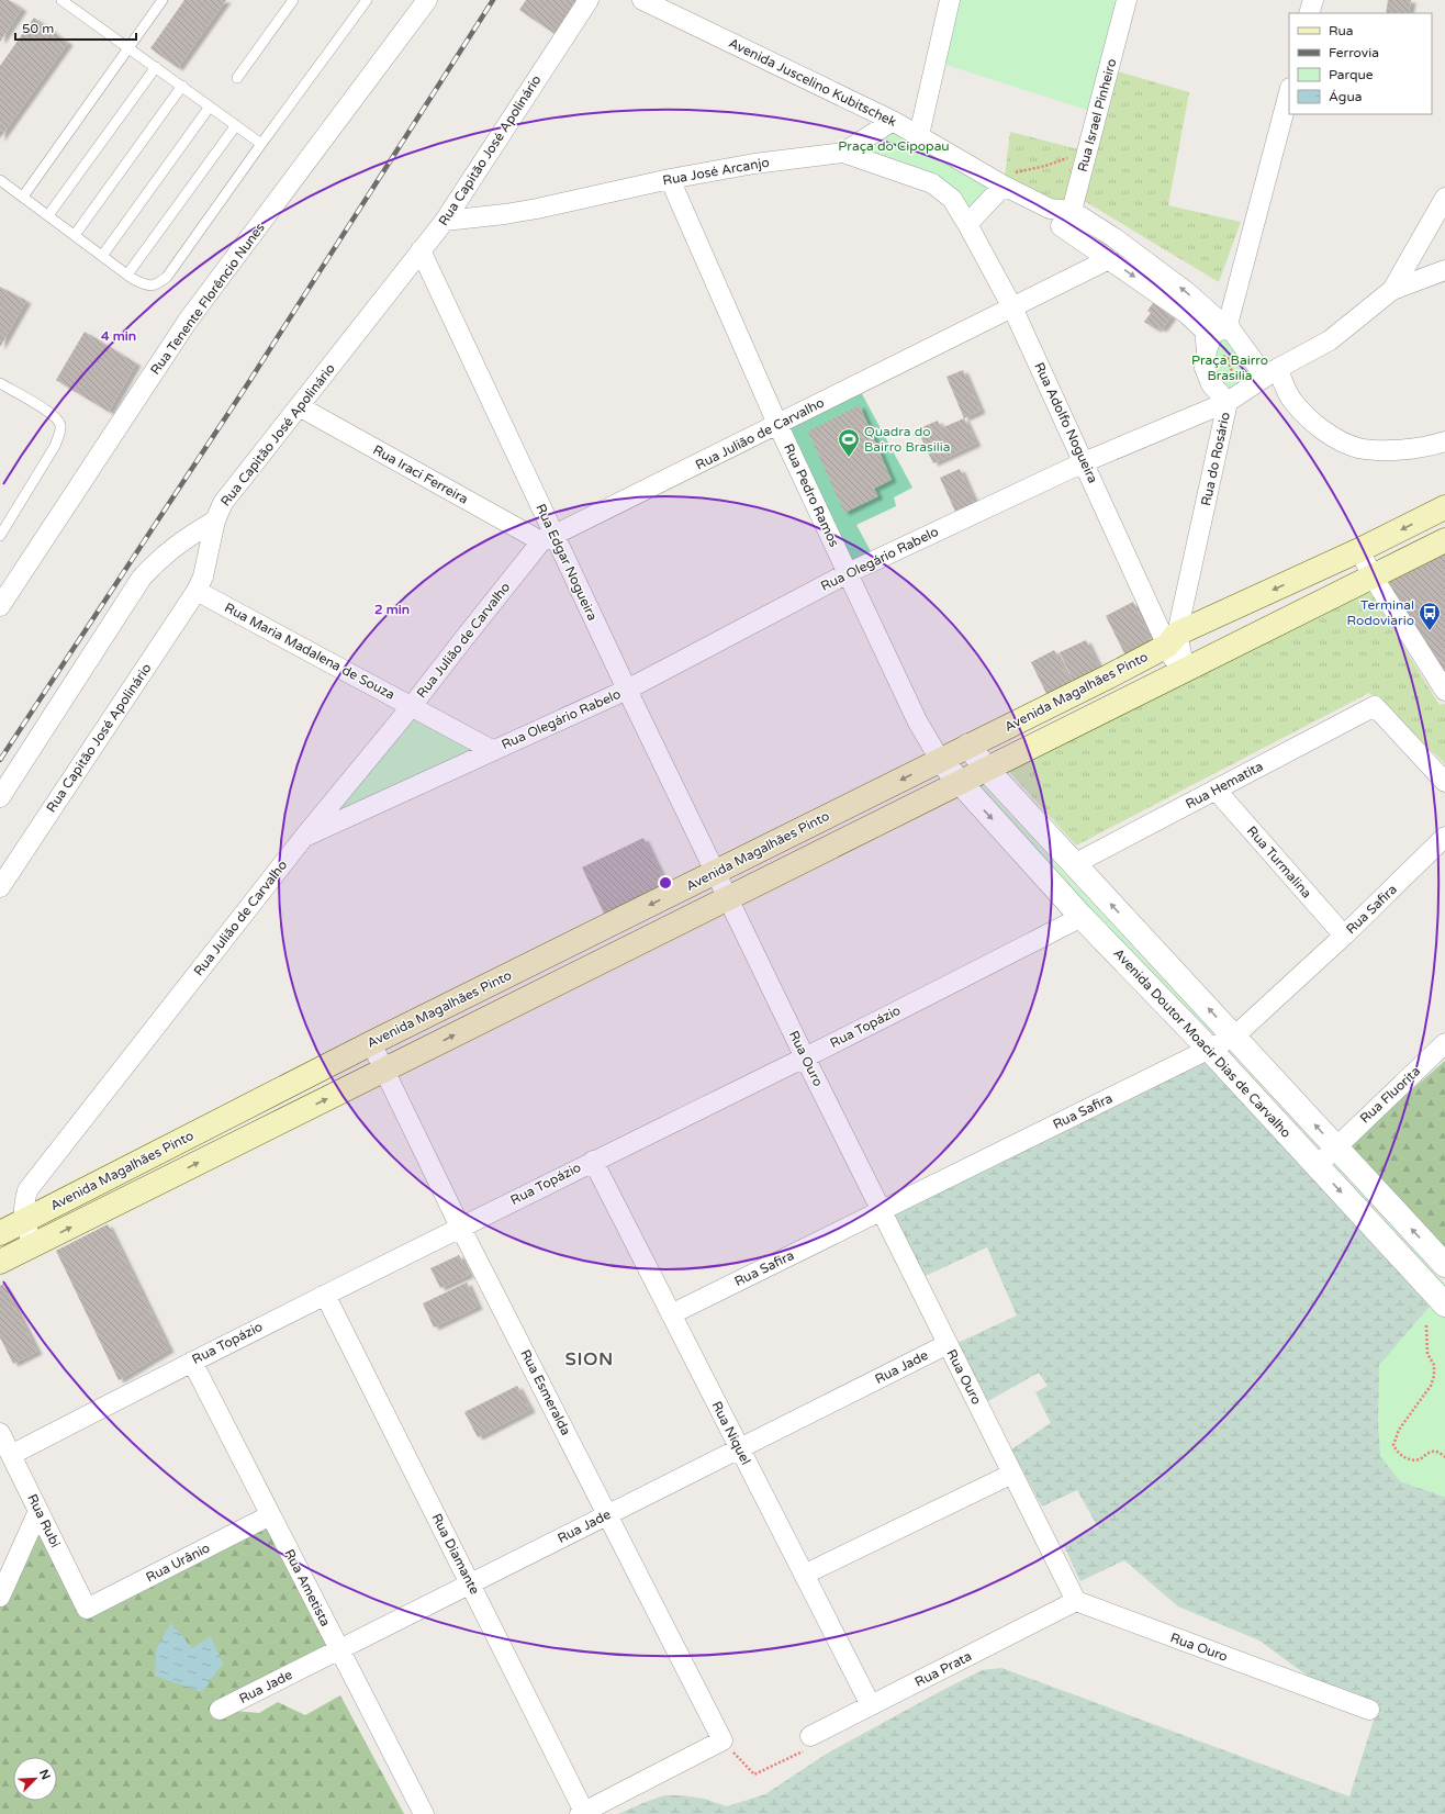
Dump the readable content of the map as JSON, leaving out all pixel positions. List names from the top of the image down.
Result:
{
  "streets": {
    "main road": ["Avenida Magalhães Pinto"],
    "street": [
      "Avenida Juscelino Kubitschek",
      "Rua Israel Pinheiro",
      "Rua Capitão José Apolinário",
      "Rua José Arcanjo",
      "Rua Tenente Florêncio Nunes",
      "Rua Adolfo Nogueira",
      "Rua Julião de Carvalho",
      "Rua do Rosário",
      "Rua Iraci Ferreira",
      "Rua Pedro Ramos",
      "Rua Olegário Rabelo",
      "Rua Edgar Nogueira",
      "Rua Maria Madalena de Souza",
      "Rua Hematita",
      "Rua Turmalina",
      "Rua Safira",
      "Rua Topázio",
      "Avenida Doutor Moacir Dias de Carvalho",
      "Rua Ouro",
      "Rua Fluorita",
      "Rua Jade",
      "Rua Esmeralda",
      "Rua Niquel",
      "Rua Rubi",
      "Rua Diamante",
      "Rua Urânio",
      "Rua Ametista",
      "Rua Prata"
    ]
  },
  "crossings": [
    ["Avenida Juscelino Kubitschek", "Rua Israel Pinheiro"],
    ["Avenida Juscelino Kubitschek", "Rua Olegário Rabelo"],
    ["Rua Capitão José Apolinário", "Rua José Arcanjo"],
    ["Rua Capitão José Apolinário", "Rua Iraci Ferreira"],
    ["Rua Capitão José Apolinário", "Rua Edgar Nogueira"],
    ["Rua Capitão José Apolinário", "Rua Maria Madalena de Souza"],
    ["Rua José Arcanjo", "Rua Adolfo Nogueira"],
    ["Rua José Arcanjo", "Rua Pedro Ramos"],
    ["Rua Adolfo Nogueira", "Rua Julião de Carvalho"],
    ["Rua Adolfo Nogueira", "Rua do Rosário"],
    ["Rua Adolfo Nogueira", "Rua Olegário Rabelo"],
    ["Rua Adolfo Nogueira", "Avenida Magalhães Pinto"],
    ["Rua Julião de Carvalho", "Rua Iraci Ferreira"],
    ["Rua Julião de Carvalho", "Rua Pedro Ramos"],
    ["Rua Julião de Carvalho", "Rua Olegário Rabelo"],
    ["Rua Julião de Carvalho", "Rua Edgar Nogueira"],
    ["Rua Julião de Carvalho", "Rua Maria Madalena de Souza"],
    ["Rua Julião de Carvalho", "Avenida Magalhães Pinto"],
    ["Rua do Rosário", "Rua Olegário Rabelo"],
    ["Rua do Rosário", "Avenida Magalhães Pinto"],
    ["Rua Iraci Ferreira", "Rua Edgar Nogueira"],
    ["Rua Pedro Ramos", "Rua Olegário Rabelo"],
    ["Rua Pedro Ramos", "Avenida Magalhães Pinto"],
    ["Rua Pedro Ramos", "Avenida Doutor Moacir Dias de Carvalho"],
    ["Rua Olegário Rabelo", "Rua Edgar Nogueira"],
    ["Rua Olegário Rabelo", "Rua Maria Madalena de Souza"],
    ["Rua Edgar Nogueira", "Avenida Magalhães Pinto"],
    ["Rua Edgar Nogueira", "Rua Ouro"],
    ["Avenida Magalhães Pinto", "Avenida Doutor Moacir Dias de Carvalho"],
    ["Avenida Magalhães Pinto", "Rua Ouro"],
    ["Avenida Magalhães Pinto", "Rua Esmeralda"],
    ["Rua Hematita", "Rua Turmalina"],
    ["Rua Hematita", "Avenida Doutor Moacir Dias de Carvalho"],
    ["Rua Turmalina", "Rua Safira"],
    ["Rua Safira", "Avenida Doutor Moacir Dias de Carvalho"],
    ["Rua Safira", "Rua Ouro"],
    ["Rua Safira", "Rua Niquel"],
    ["Rua Topázio", "Avenida Doutor Moacir Dias de Carvalho"],
    ["Rua Topázio", "Rua Ouro"],
    ["Rua Topázio", "Rua Esmeralda"],
    ["Rua Topázio", "Rua Niquel"],
    ["Rua Topázio", "Rua Rubi"],
    ["Rua Topázio", "Rua Diamante"],
    ["Rua Topázio", "Rua Ametista"],
    ["Avenida Doutor Moacir Dias de Carvalho", "Rua Fluorita"],
    ["Rua Ouro", "Rua Jade"],
    ["Rua Ouro", "Rua Prata"],
    ["Rua Jade", "Rua Esmeralda"],
    ["Rua Jade", "Rua Niquel"],
    ["Rua Jade", "Rua Diamante"],
    ["Rua Jade", "Rua Ametista"],
    ["Rua Niquel", "Rua Prata"],
    ["Rua Rubi", "Rua Urânio"],
    ["Rua Urânio", "Rua Ametista"]
  ],
  "districts": ["SION"],
  "parks": ["Praça do Cipopau", "Praça Bairro Brasilia"],
  "places": {
    "sports": ["Quadra do Bairro Brasilia"],
    "bus stop": ["Terminal Rodoviario"]
  },
  "legend": [
    "Rua",
    "Ferrovia",
    "Parque",
    "Água"
  ],
  "scale_bar": "50 m",
  "north": "top right",
  "rings": ["4 min", "2 min"]
}
